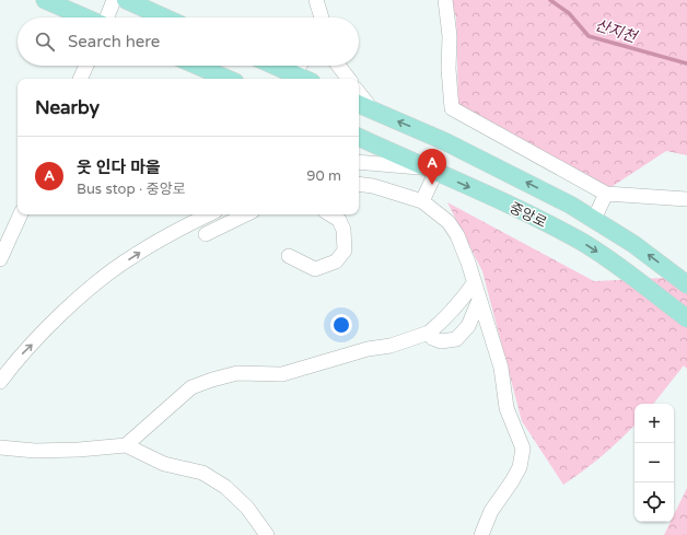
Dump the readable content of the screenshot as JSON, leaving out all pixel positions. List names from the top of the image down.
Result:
{
  "streets": {
    "main road": ["중앙로"]
  },
  "water": ["산지천"],
  "page": {
    "search": "Search here",
    "heading": "Nearby",
    "list": [
      {
        "mark": "A",
        "name": "웃 인다 마을",
        "note": "Bus stop · 중앙로",
        "value": "90 m"
      }
    ],
    "pins": "A",
    "map_buttons": ["+", "−"]
  }
}
